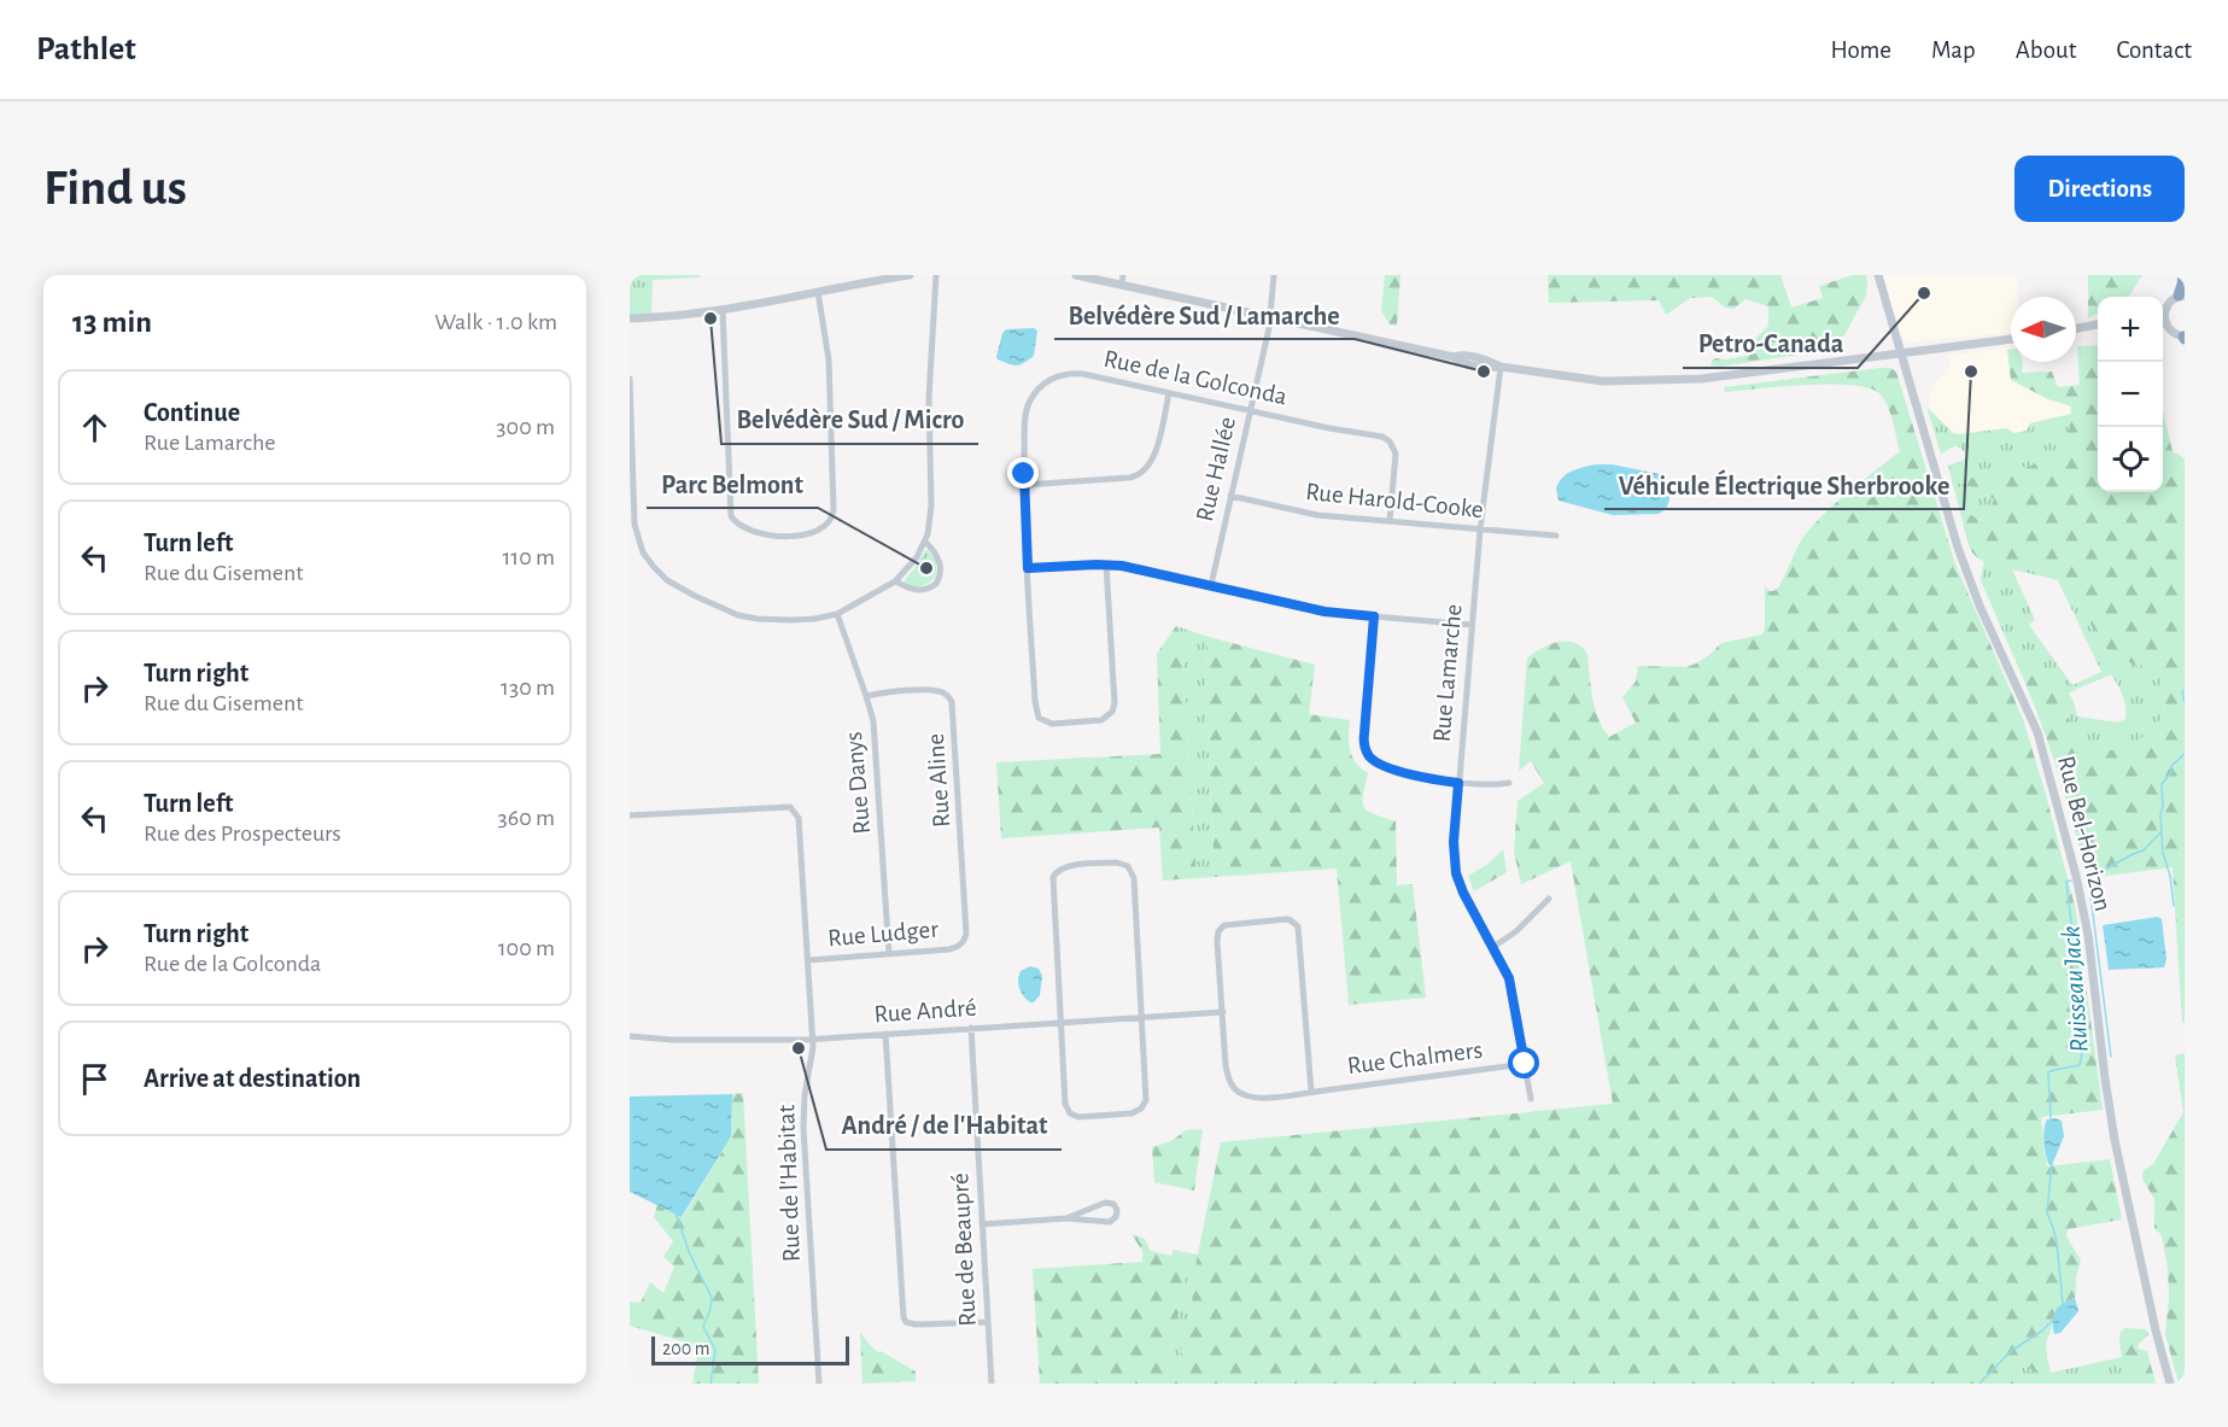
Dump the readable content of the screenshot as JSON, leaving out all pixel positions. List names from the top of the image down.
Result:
{
  "streets": {
    "street": [
      "Rue de la Golconda",
      "Rue Hallée",
      "Rue Harold-Cooke",
      "Rue Lamarche",
      "Rue Aline",
      "Rue Danys",
      "Rue Bel-Horizon",
      "Rue Ludger",
      "Rue André",
      "Rue Chalmers",
      "Rue de l'Habitat",
      "Rue de Beaupré"
    ]
  },
  "crossings": [
    ["Rue de la Golconda", "Rue Hallée"],
    ["Rue de la Golconda", "Rue Harold-Cooke"],
    ["Rue Hallée", "Rue Harold-Cooke"],
    ["Rue Harold-Cooke", "Rue Lamarche"],
    ["Rue Lamarche", "Rue Chalmers"],
    ["Rue Aline", "Rue Danys"],
    ["Rue Aline", "Rue Ludger"],
    ["Rue Danys", "Rue Ludger"],
    ["Rue Ludger", "Rue de l'Habitat"],
    ["Rue André", "Rue Chalmers"],
    ["Rue André", "Rue de l'Habitat"],
    ["Rue André", "Rue de Beaupré"]
  ],
  "water": ["Ruisseau Jack"],
  "places": [
    "Petro-Canada",
    "Belvédère Sud / Micro",
    "Belvédère Sud / Lamarche",
    "Véhicule Électrique Sherbrooke",
    "Parc Belmont",
    "André / de l'Habitat"
  ],
  "scale_bar": "200 m",
  "north": "left",
  "page": {
    "header": "Pathlet",
    "nav": [
      "Home",
      "Map",
      "About",
      "Contact"
    ],
    "buttons": "Directions",
    "title": "Find us",
    "heading": ["13 min", "Walk · 1.0 km"],
    "map_buttons": ["+", "−"],
    "list": [
      ["Continue", "Rue Lamarche", "300 m"],
      ["Turn left", "Rue du Gisement", "110 m"],
      ["Turn right", "Rue du Gisement", "130 m"],
      ["Turn left", "Rue des Prospecteurs", "360 m"],
      ["Turn right", "Rue de la Golconda", "100 m"],
      "Arrive at destination"
    ],
    "scale": "200 m"
  }
}
